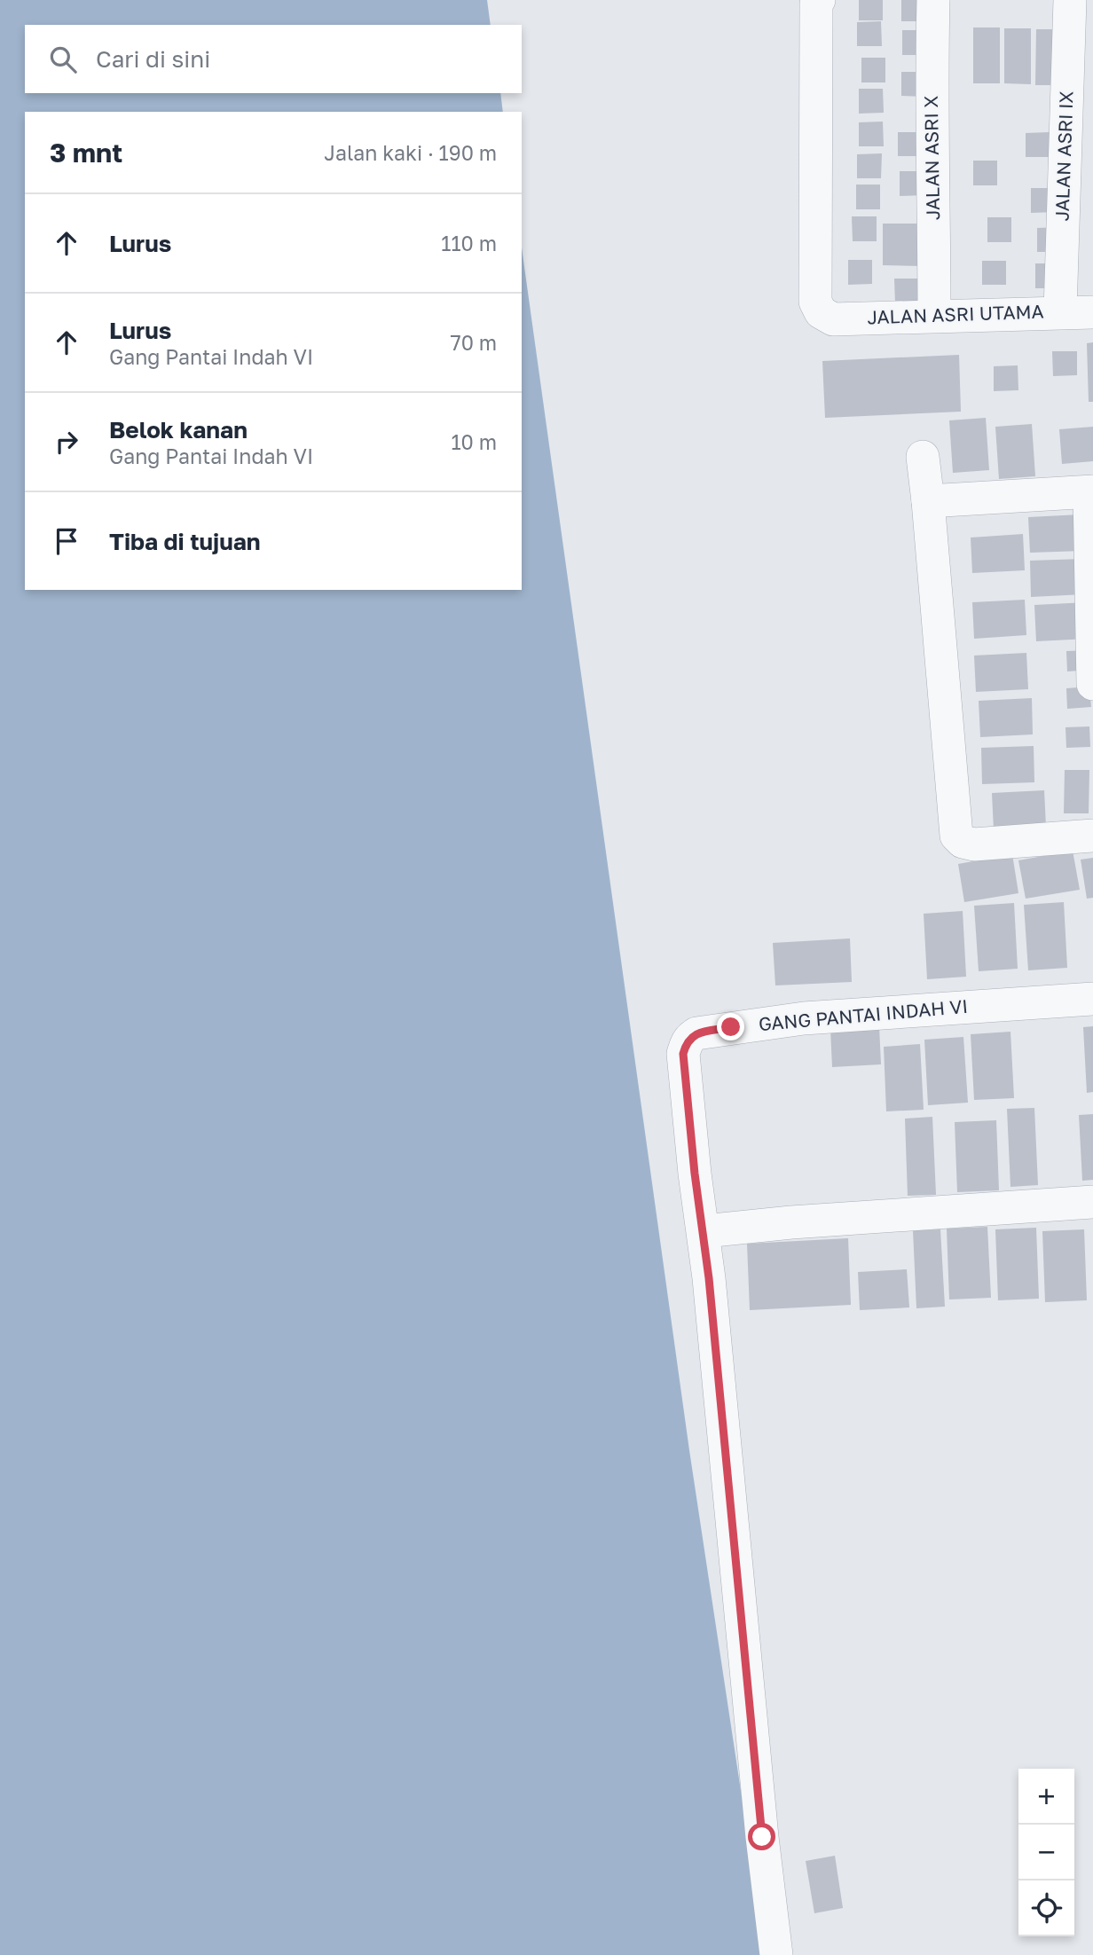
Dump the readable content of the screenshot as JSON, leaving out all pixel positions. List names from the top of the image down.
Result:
{
  "streets": {
    "street": [
      "JALAN ASRI IX",
      "JALAN ASRI X",
      "JALAN ASRI UTAMA",
      "GANG PANTAI INDAH VI"
    ]
  },
  "crossings": [
    ["JALAN ASRI IX", "JALAN ASRI UTAMA"],
    ["JALAN ASRI X", "JALAN ASRI UTAMA"]
  ],
  "page": {
    "search": "Cari di sini",
    "heading": ["3 mnt", "Jalan kaki · 190 m"],
    "list": [
      ["Lurus", "110 m"],
      ["Lurus", "Gang Pantai Indah VI", "70 m"],
      ["Belok kanan", "Gang Pantai Indah VI", "10 m"],
      "Tiba di tujuan"
    ],
    "map_buttons": ["+", "−"]
  }
}
